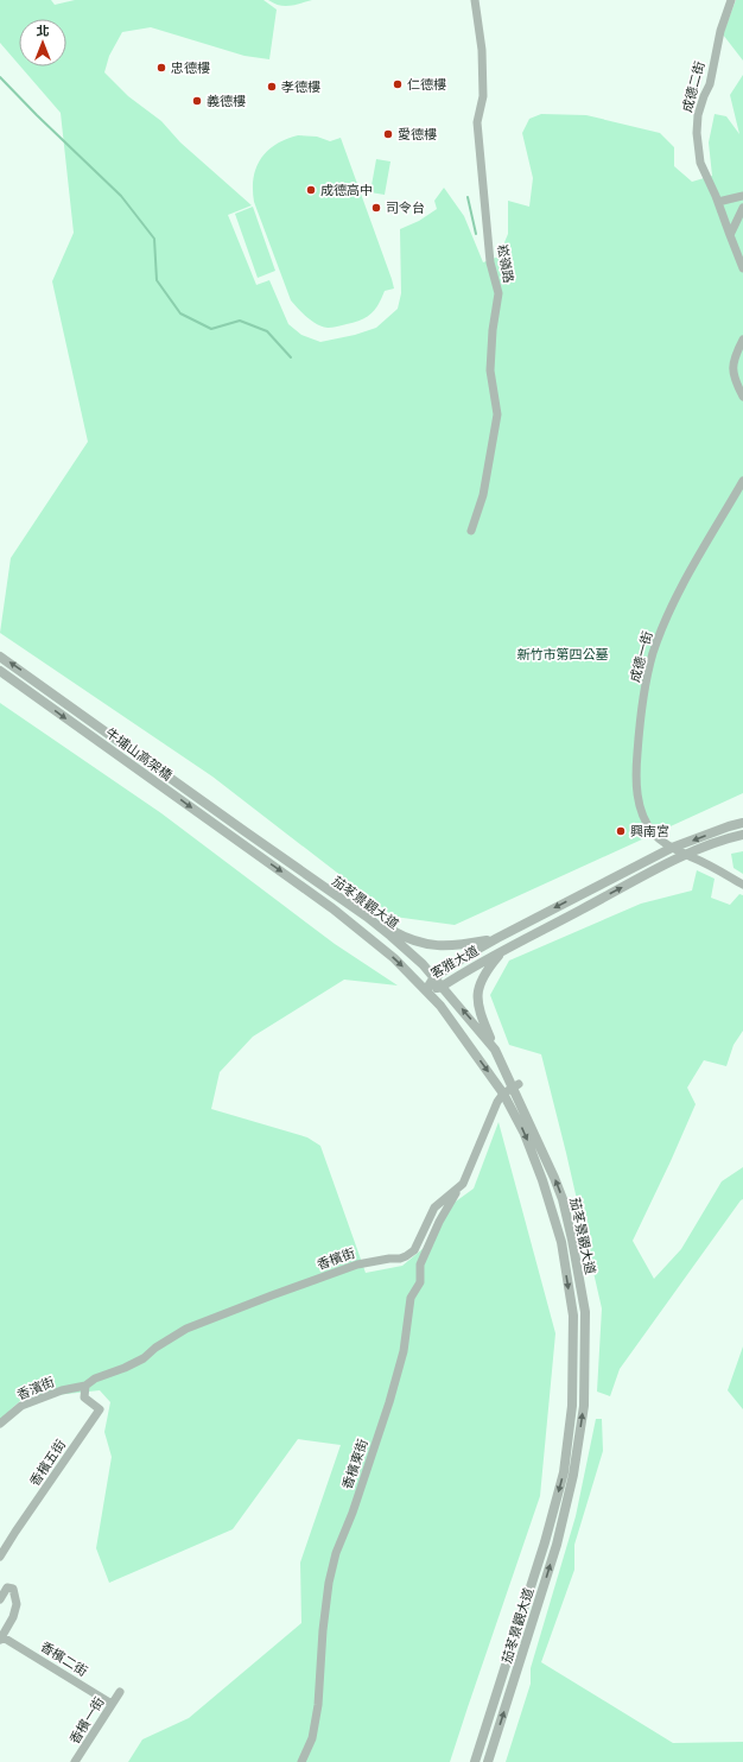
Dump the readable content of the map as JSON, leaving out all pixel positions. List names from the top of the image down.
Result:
{
  "streets": {
    "street": [
      "成德二街",
      "崧嶺路",
      "成德一街",
      "牛埔山高架橋",
      "茄苳景觀大道",
      "客雅大道",
      "香檳街",
      "香濱街",
      "香檳五街",
      "香檳東街",
      "香檳二街",
      "香檳一街"
    ]
  },
  "crossings": [
    ["成德一街", "客雅大道"],
    ["牛埔山高架橋", "茄苳景觀大道"],
    ["茄苳景觀大道", "客雅大道"],
    ["茄苳景觀大道", "香檳街"],
    ["香檳街", "香濱街"],
    ["香檳街", "香檳五街"],
    ["香檳街", "香檳東街"],
    ["香濱街", "香檳五街"],
    ["香檳二街", "香檳一街"]
  ],
  "parks": ["新竹市第四公墓"],
  "places": [
    "忠德樓",
    "仁德樓",
    "孝德樓",
    "義德樓",
    "愛德樓",
    "成德高中",
    "司令台",
    "興南宮"
  ],
  "north": "top"
}
